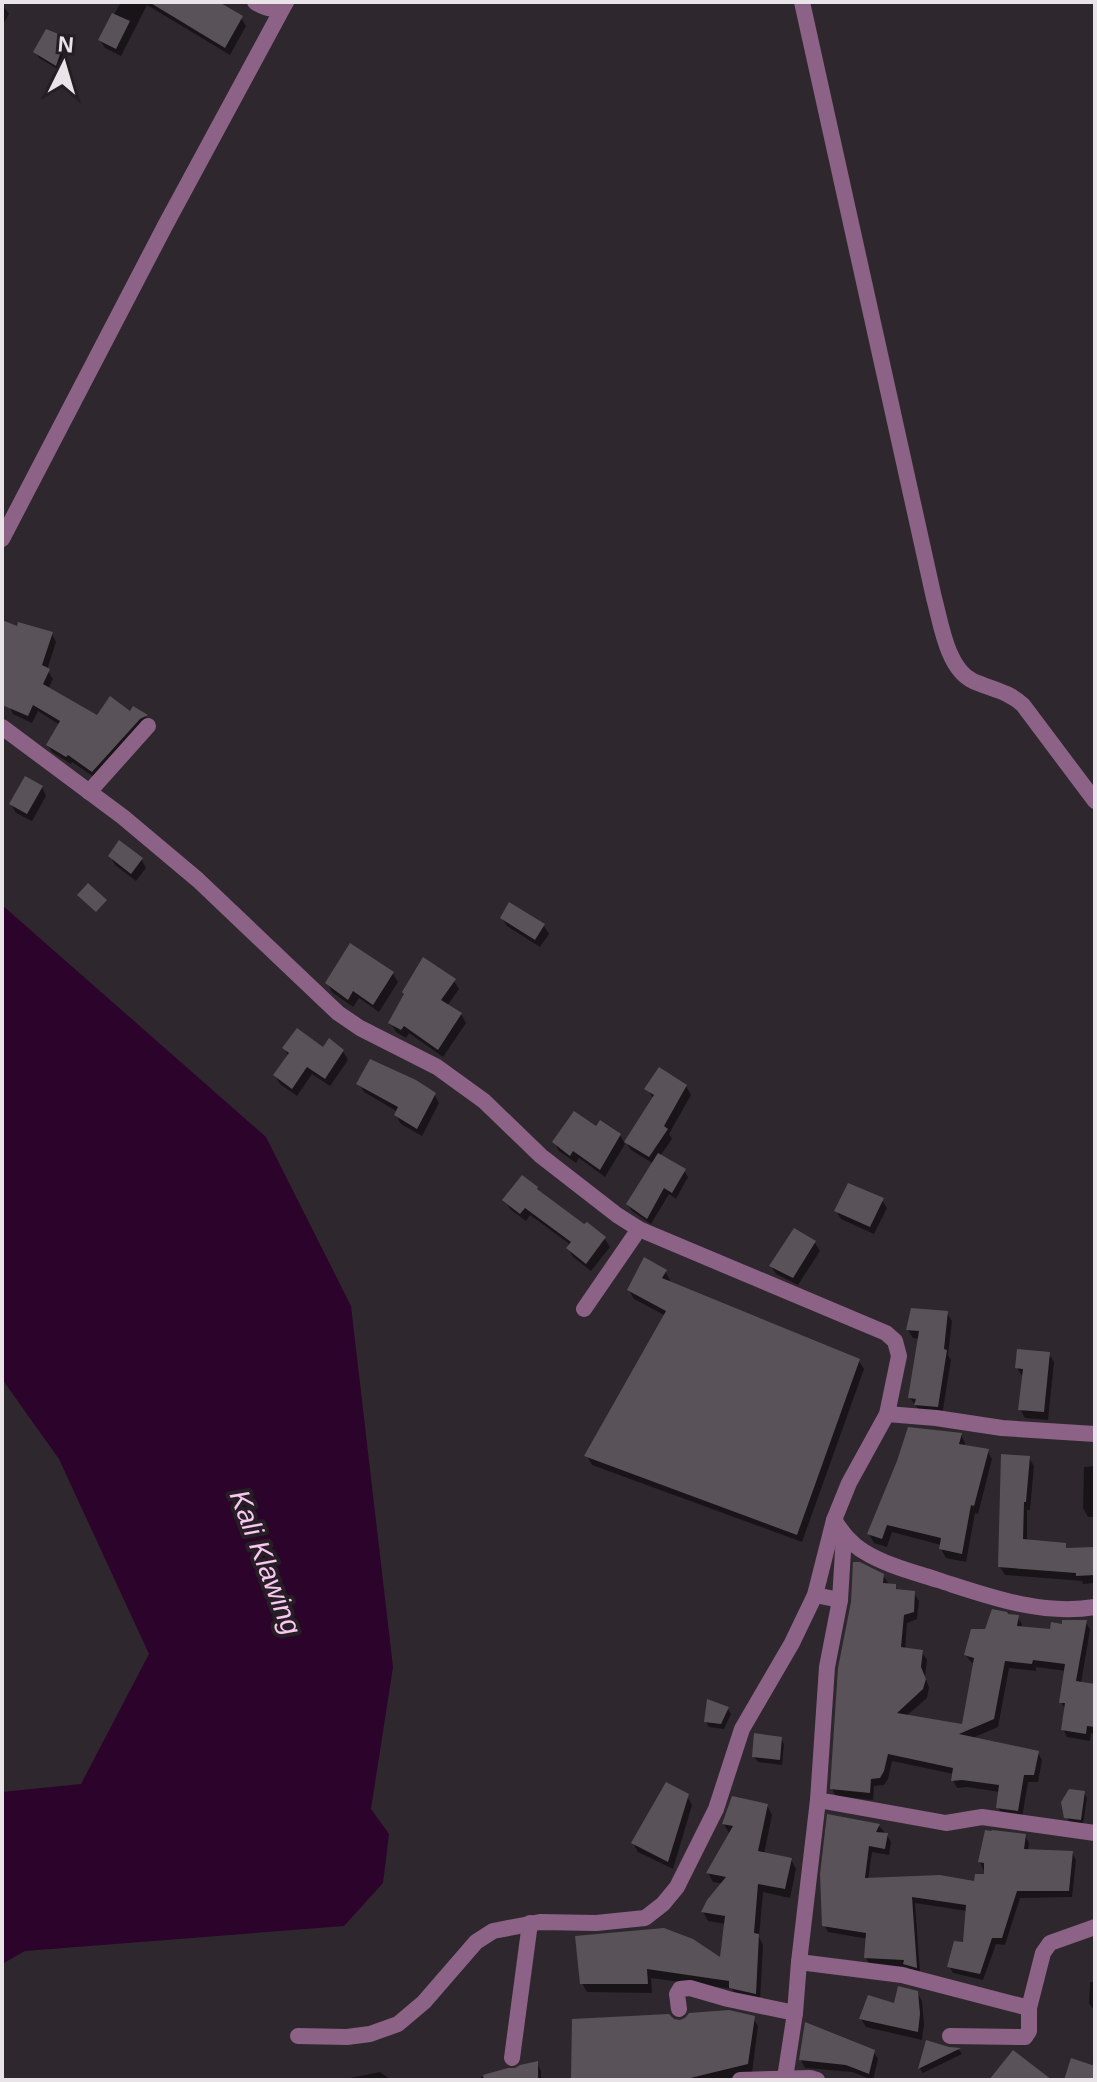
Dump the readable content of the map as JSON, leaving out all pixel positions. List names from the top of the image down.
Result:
{
  "water": ["Kali Klawing"],
  "north": "top"
}
